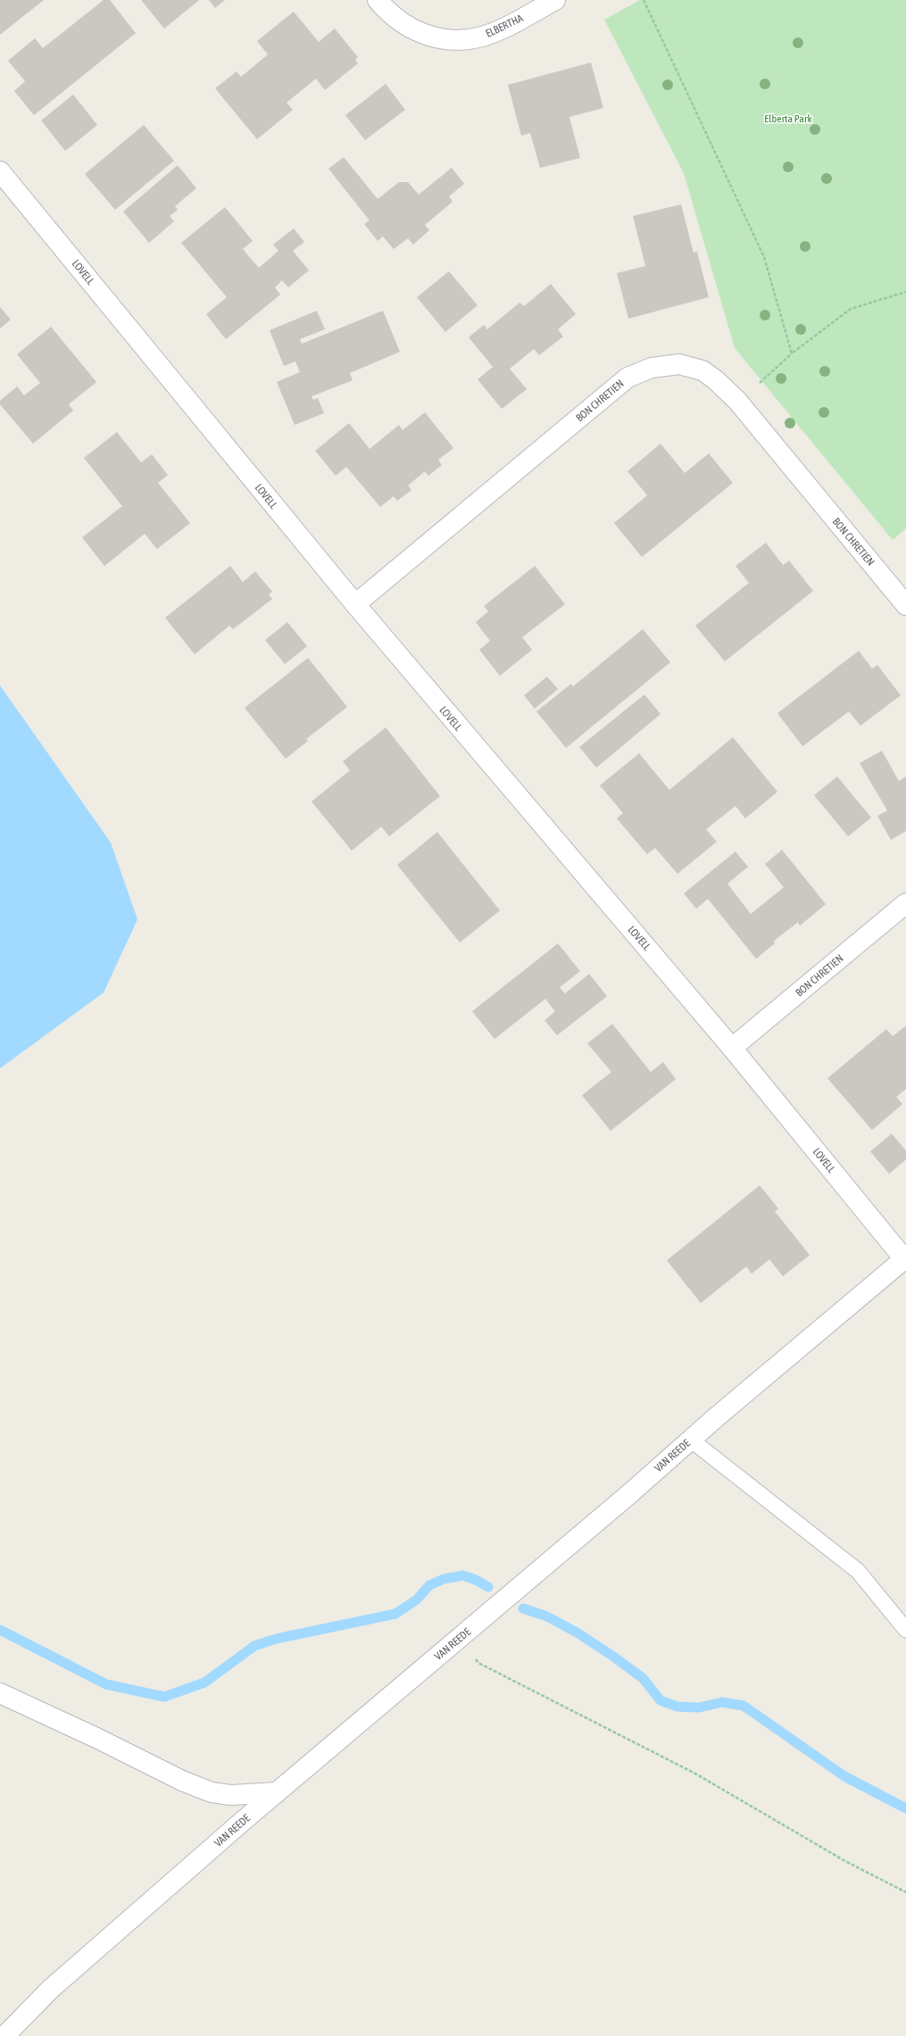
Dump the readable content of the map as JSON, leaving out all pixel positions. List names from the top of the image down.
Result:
{
  "streets": {
    "street": [
      "ELBERTHA",
      "LOVELL",
      "BON CHRETIEN",
      "VAN REEDE"
    ]
  },
  "crossings": [
    ["LOVELL", "BON CHRETIEN"],
    ["LOVELL", "VAN REEDE"]
  ],
  "parks": ["Elberta Park"]
}
